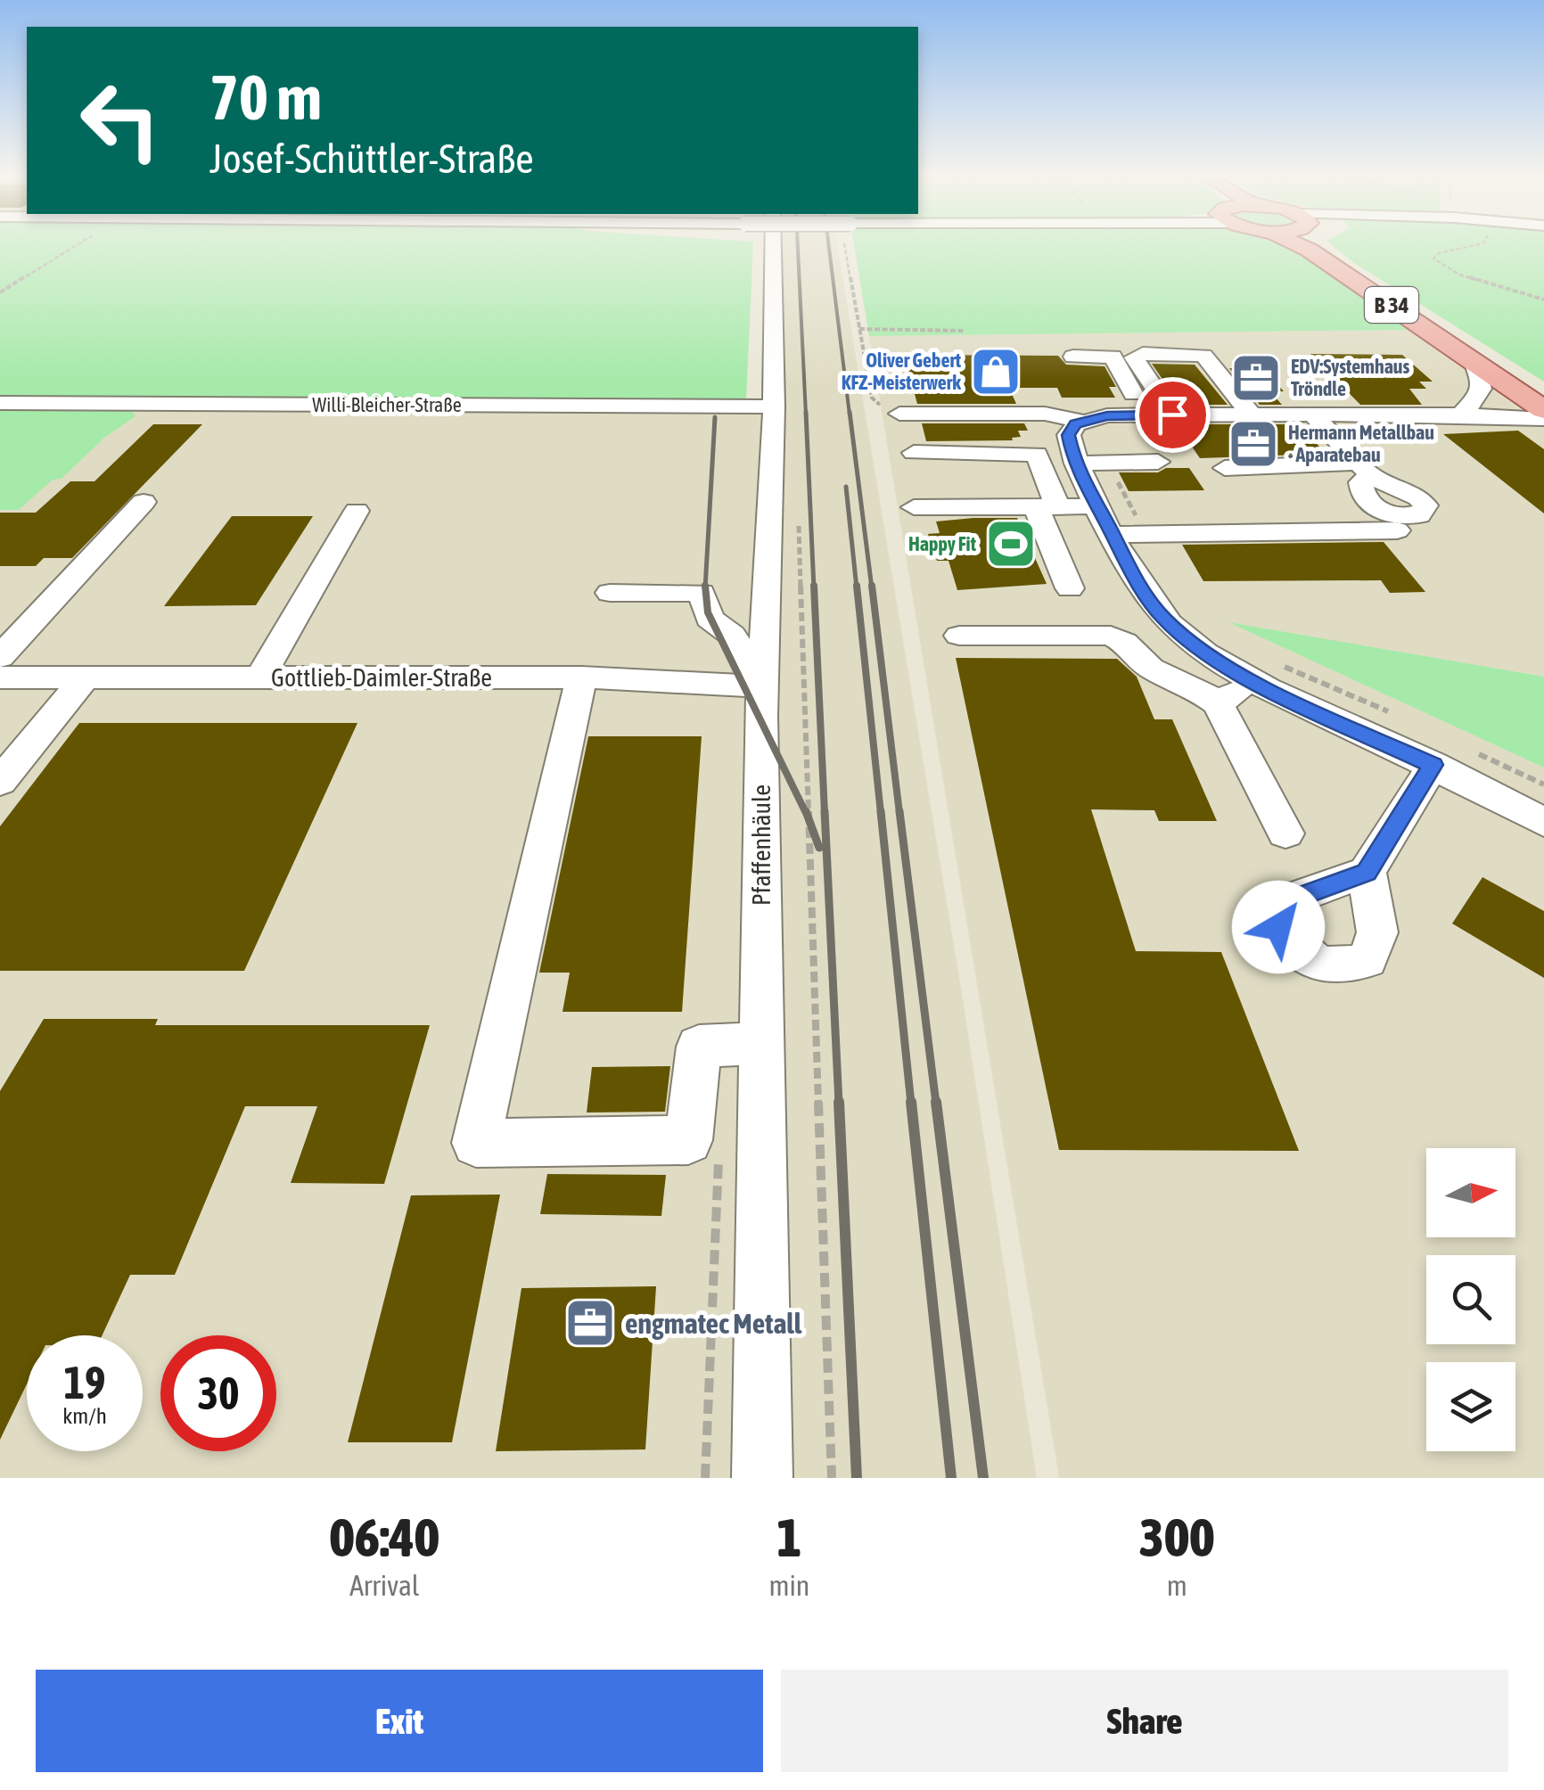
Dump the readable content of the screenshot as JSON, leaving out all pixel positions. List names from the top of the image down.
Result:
{
  "streets": {
    "main road": ["B 34"],
    "street": ["Willi-Bleicher-Straße", "Gottlieb-Daimler-Straße", "Pfaffenhäule"]
  },
  "crossings": [
    ["Willi-Bleicher-Straße", "Pfaffenhäule"],
    ["Gottlieb-Daimler-Straße", "Pfaffenhäule"]
  ],
  "places": {
    "shop": ["Oliver Gebert KFZ-Meisterwerk"],
    "office": ["EDV:Systemhaus Tröndle", "Hermann Metallbau - Aparatebau", "engmatec Metall"],
    "sports": ["Happy Fit"]
  },
  "north": "right",
  "page": {
    "turn": ["70 m", "Josef-Schüttler-Straße"],
    "speed": "19 km/h",
    "limit": "30",
    "eta": [
      "06:40",
      "Arrival",
      "1",
      "min",
      "300",
      "m"
    ],
    "buttons": ["Exit", "Share"]
  }
}
